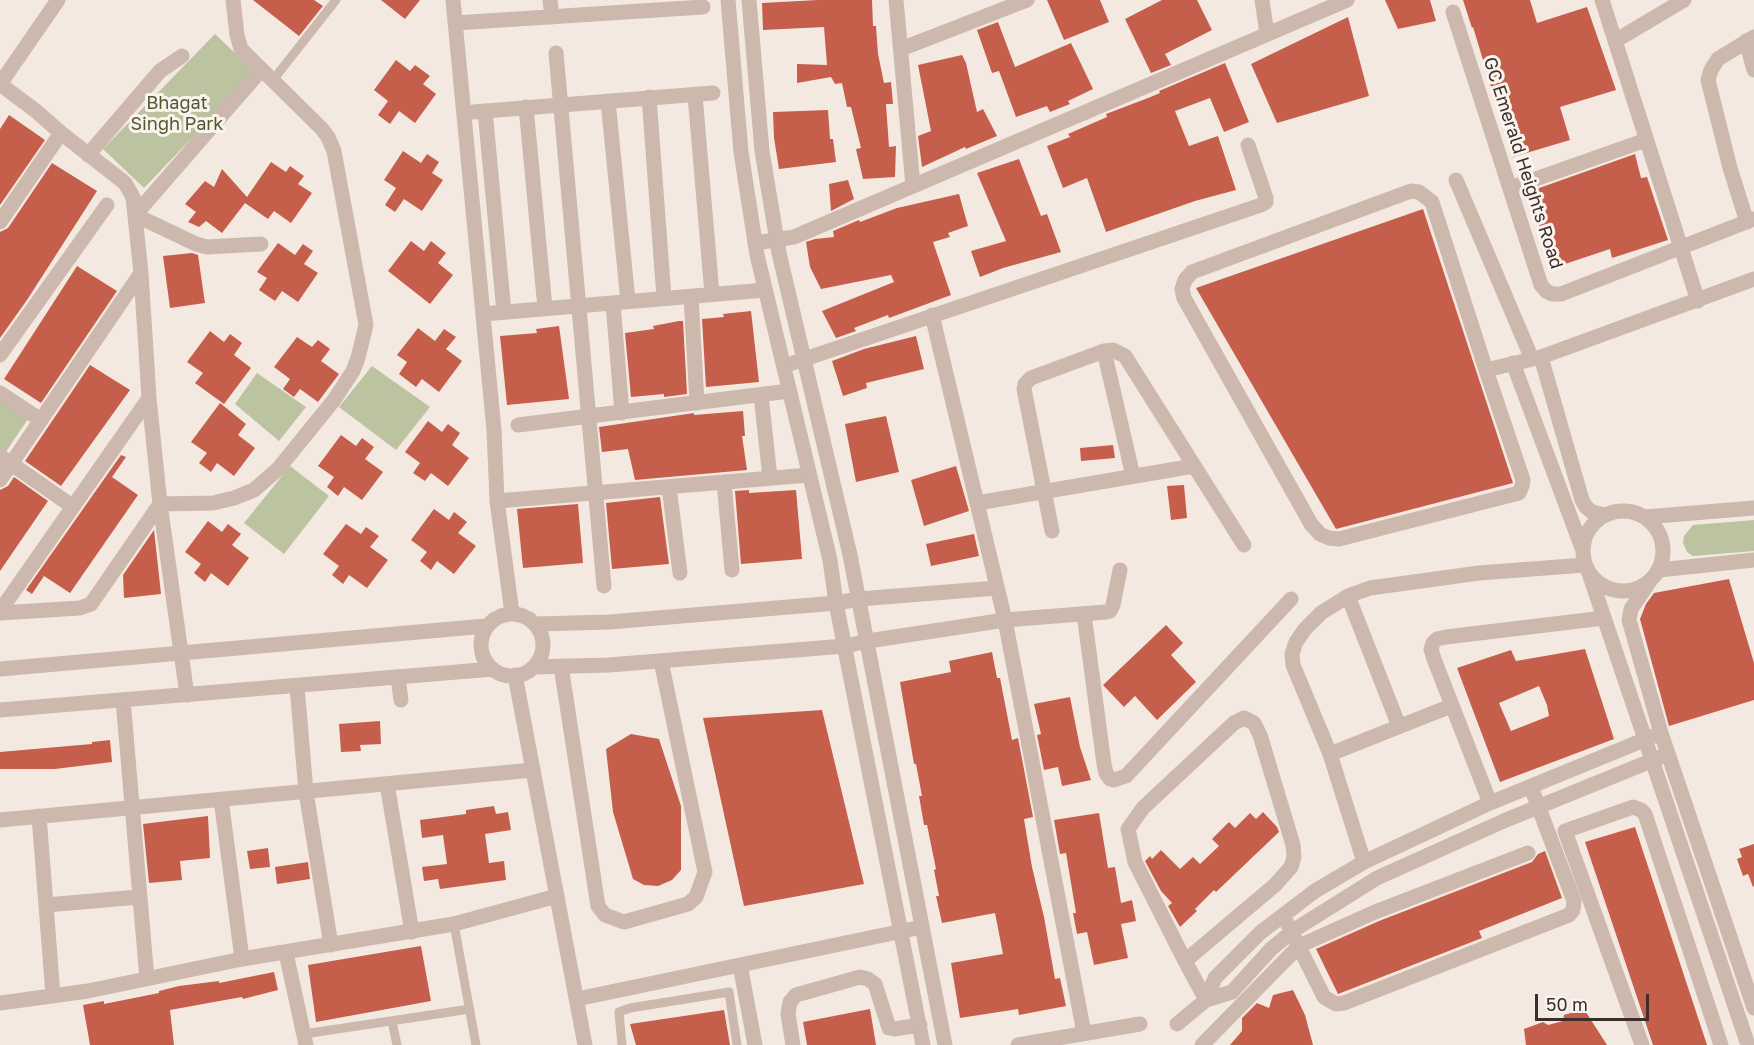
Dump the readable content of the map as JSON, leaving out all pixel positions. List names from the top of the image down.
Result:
{
  "streets": {
    "street": ["GC Emerald Heights Road"]
  },
  "parks": ["Bhagat Singh Park"],
  "scale_bar": "50 m"
}
